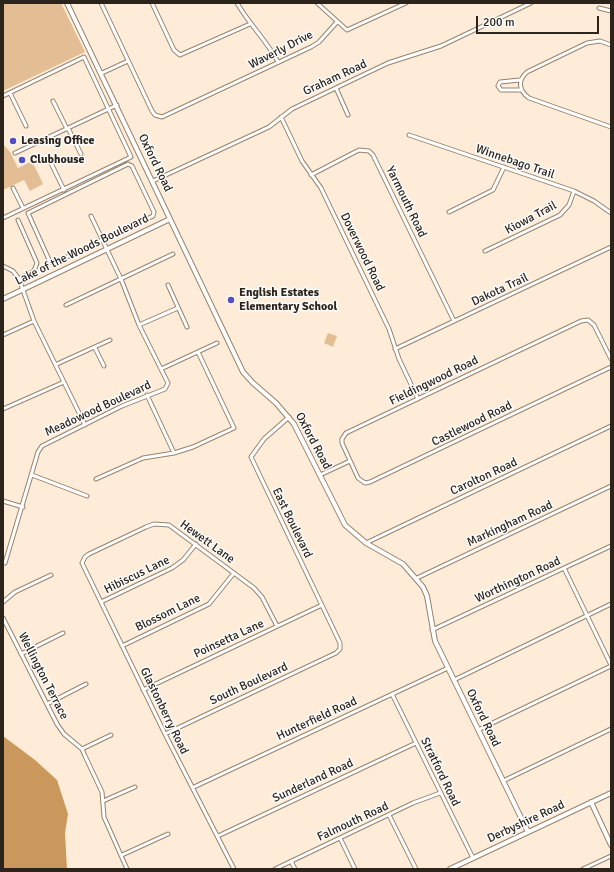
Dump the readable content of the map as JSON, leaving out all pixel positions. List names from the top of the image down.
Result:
{
  "streets": {
    "street": [
      "Waverly Drive",
      "Graham Road",
      "Winnebago Trail",
      "Oxford Road",
      "Yarmouth Road",
      "Kiowa Trail",
      "Lake of the Woods Boulevard",
      "Doverwood Road",
      "Dakota Trail",
      "Fieldingwood Road",
      "Meadowood Boulevard",
      "Castlewood Road",
      "Carolton Road",
      "East Boulevard",
      "Markingham Road",
      "Hewett Lane",
      "Hibiscus Lane",
      "Worthington Road",
      "Blossom Lane",
      "Poinsetta Lane",
      "Wellington Terrace",
      "South Boulevard",
      "Glastonberry Road",
      "Hunterfield Road",
      "Stratford Road",
      "Sunderland Road",
      "Falmouth Road",
      "Derbyshire Road"
    ]
  },
  "crossings": [
    ["Graham Road", "Oxford Road"],
    ["Graham Road", "Doverwood Road"],
    ["Winnebago Trail", "Kiowa Trail"],
    ["Oxford Road", "Lake of the Woods Boulevard"],
    ["Oxford Road", "Carolton Road"],
    ["Oxford Road", "East Boulevard"],
    ["Oxford Road", "Markingham Road"],
    ["Oxford Road", "Worthington Road"],
    ["Oxford Road", "Hunterfield Road"],
    ["Oxford Road", "Derbyshire Road"],
    ["Yarmouth Road", "Doverwood Road"],
    ["Yarmouth Road", "Dakota Trail"],
    ["Lake of the Woods Boulevard", "Meadowood Boulevard"],
    ["Doverwood Road", "Dakota Trail"],
    ["Doverwood Road", "Fieldingwood Road"],
    ["Fieldingwood Road", "Castlewood Road"],
    ["East Boulevard", "Poinsetta Lane"],
    ["East Boulevard", "South Boulevard"],
    ["Hewett Lane", "Hibiscus Lane"],
    ["Hewett Lane", "Blossom Lane"],
    ["Hewett Lane", "Poinsetta Lane"],
    ["Hewett Lane", "Glastonberry Road"],
    ["Hibiscus Lane", "Glastonberry Road"],
    ["Blossom Lane", "Glastonberry Road"],
    ["Poinsetta Lane", "Glastonberry Road"],
    ["South Boulevard", "Glastonberry Road"],
    ["Glastonberry Road", "Hunterfield Road"],
    ["Glastonberry Road", "Sunderland Road"],
    ["Hunterfield Road", "Stratford Road"],
    ["Stratford Road", "Sunderland Road"],
    ["Stratford Road", "Falmouth Road"],
    ["Stratford Road", "Derbyshire Road"]
  ],
  "places": ["Leasing Office", "Clubhouse", "English Estates Elementary School"],
  "scale_bar": "200 m"
}
